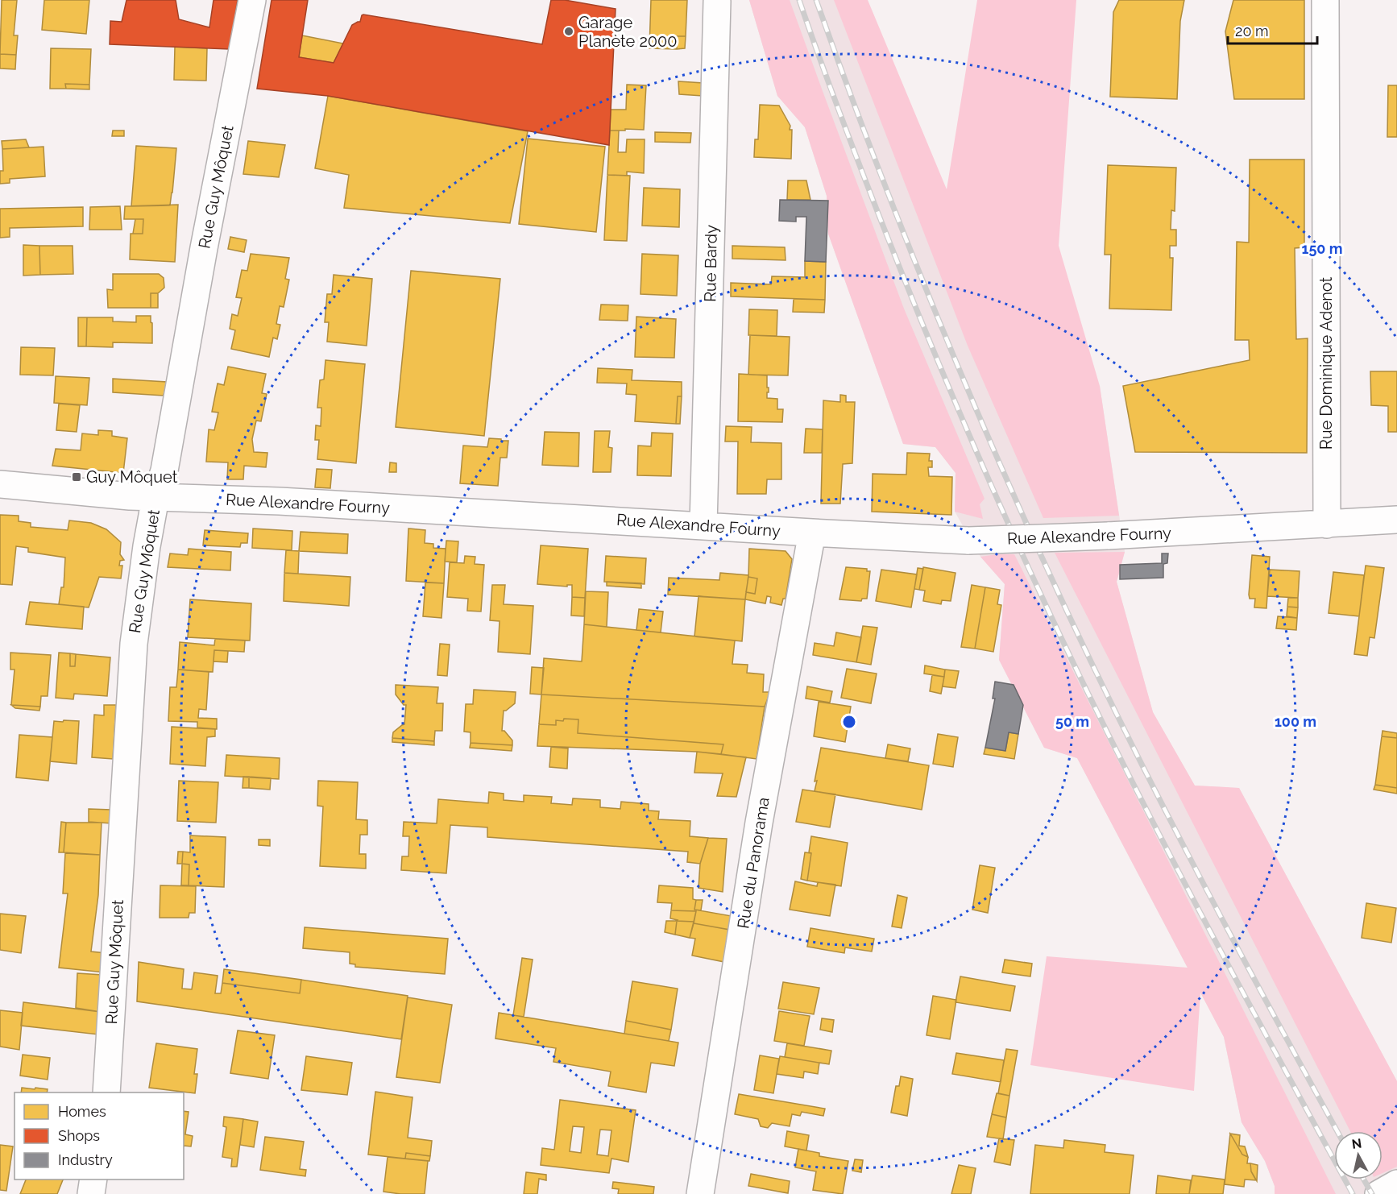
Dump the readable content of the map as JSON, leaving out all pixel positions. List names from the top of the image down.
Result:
{
  "streets": {
    "street": [
      "Rue Guy Môquet",
      "Rue Bardy",
      "Rue Dominique Adenot",
      "Rue Alexandre Fourny",
      "Rue du Panorama"
    ]
  },
  "crossings": [
    ["Rue Guy Môquet", "Rue Alexandre Fourny"],
    ["Rue Bardy", "Rue Alexandre Fourny"],
    ["Rue Dominique Adenot", "Rue Alexandre Fourny"],
    ["Rue Alexandre Fourny", "Rue du Panorama"]
  ],
  "places": {
    "other": ["Garage Planète 2000"],
    "transit": ["Guy Môquet"]
  },
  "legend": ["Homes", "Shops", "Industry"],
  "scale_bar": "20 m",
  "north": "top",
  "rings": ["150 m", "50 m", "100 m"]
}
